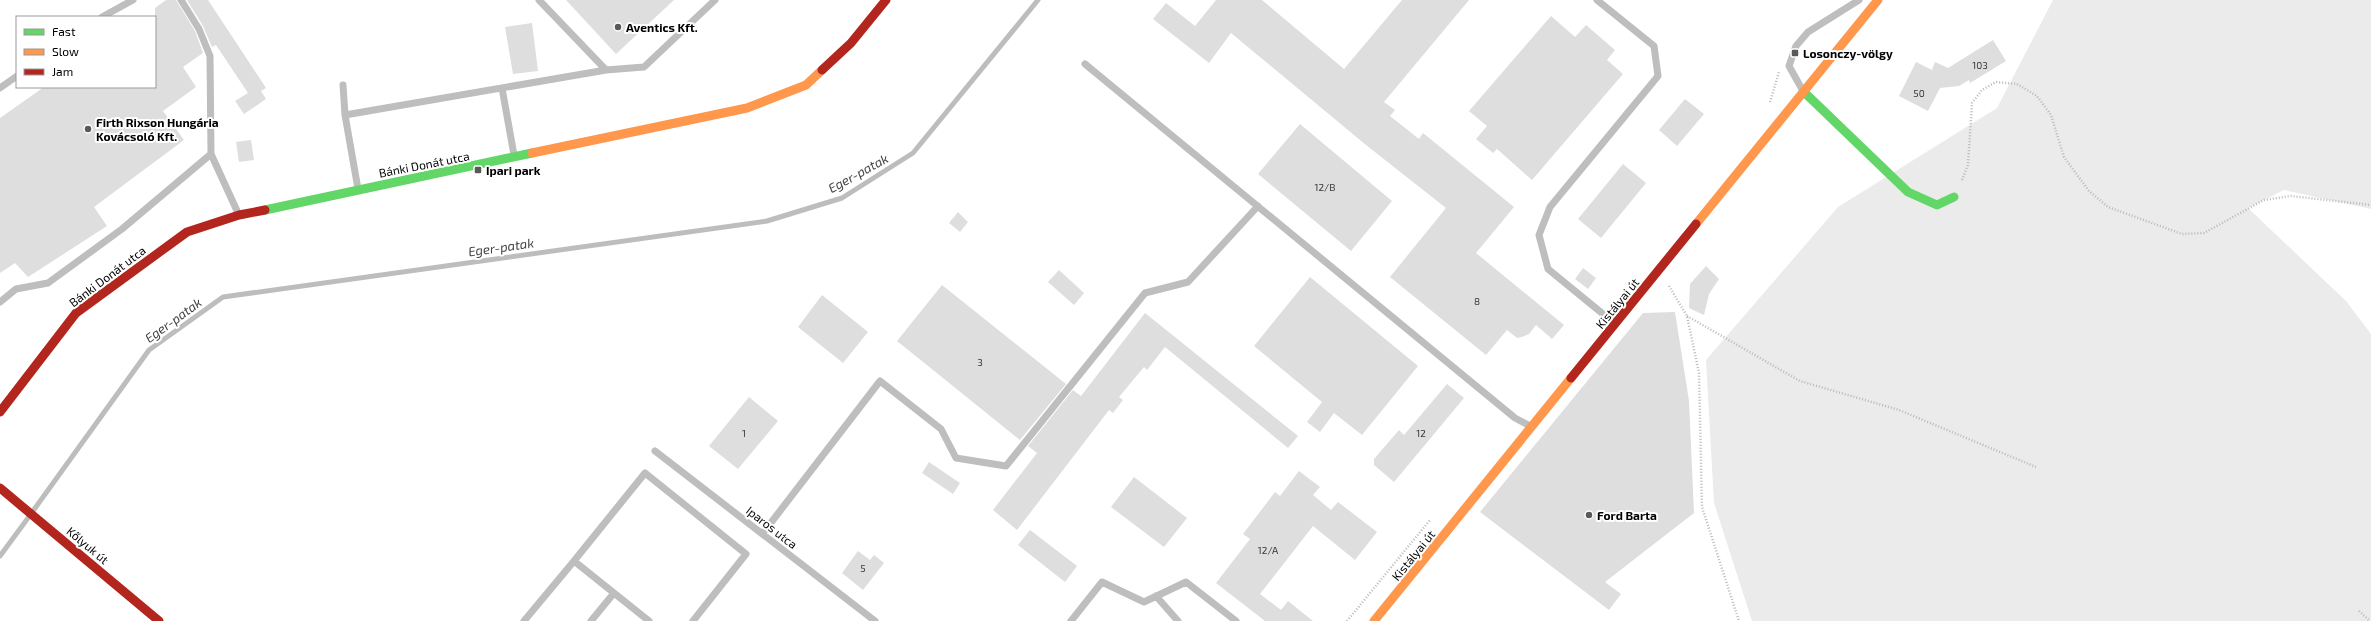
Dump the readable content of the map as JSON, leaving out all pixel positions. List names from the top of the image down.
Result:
{
  "streets": {
    "street": ["Bánki Donát utca", "Kistályai út", "Kőlyuk út"],
    "lane": ["Iparos utca"]
  },
  "water": ["Eger-patak"],
  "places": {
    "other": ["Aventics Kft.", "Firth Rixson Hungária Kovácsoló Kft.", "Ford Barta"],
    "transit": ["Losonczy-völgy", "Ipari park"]
  },
  "house_numbers": [
    "103",
    "50",
    "12/B",
    "8",
    "3",
    "1",
    "12",
    "12/A",
    "5"
  ],
  "legend": ["Fast", "Slow", "Jam"]
}
